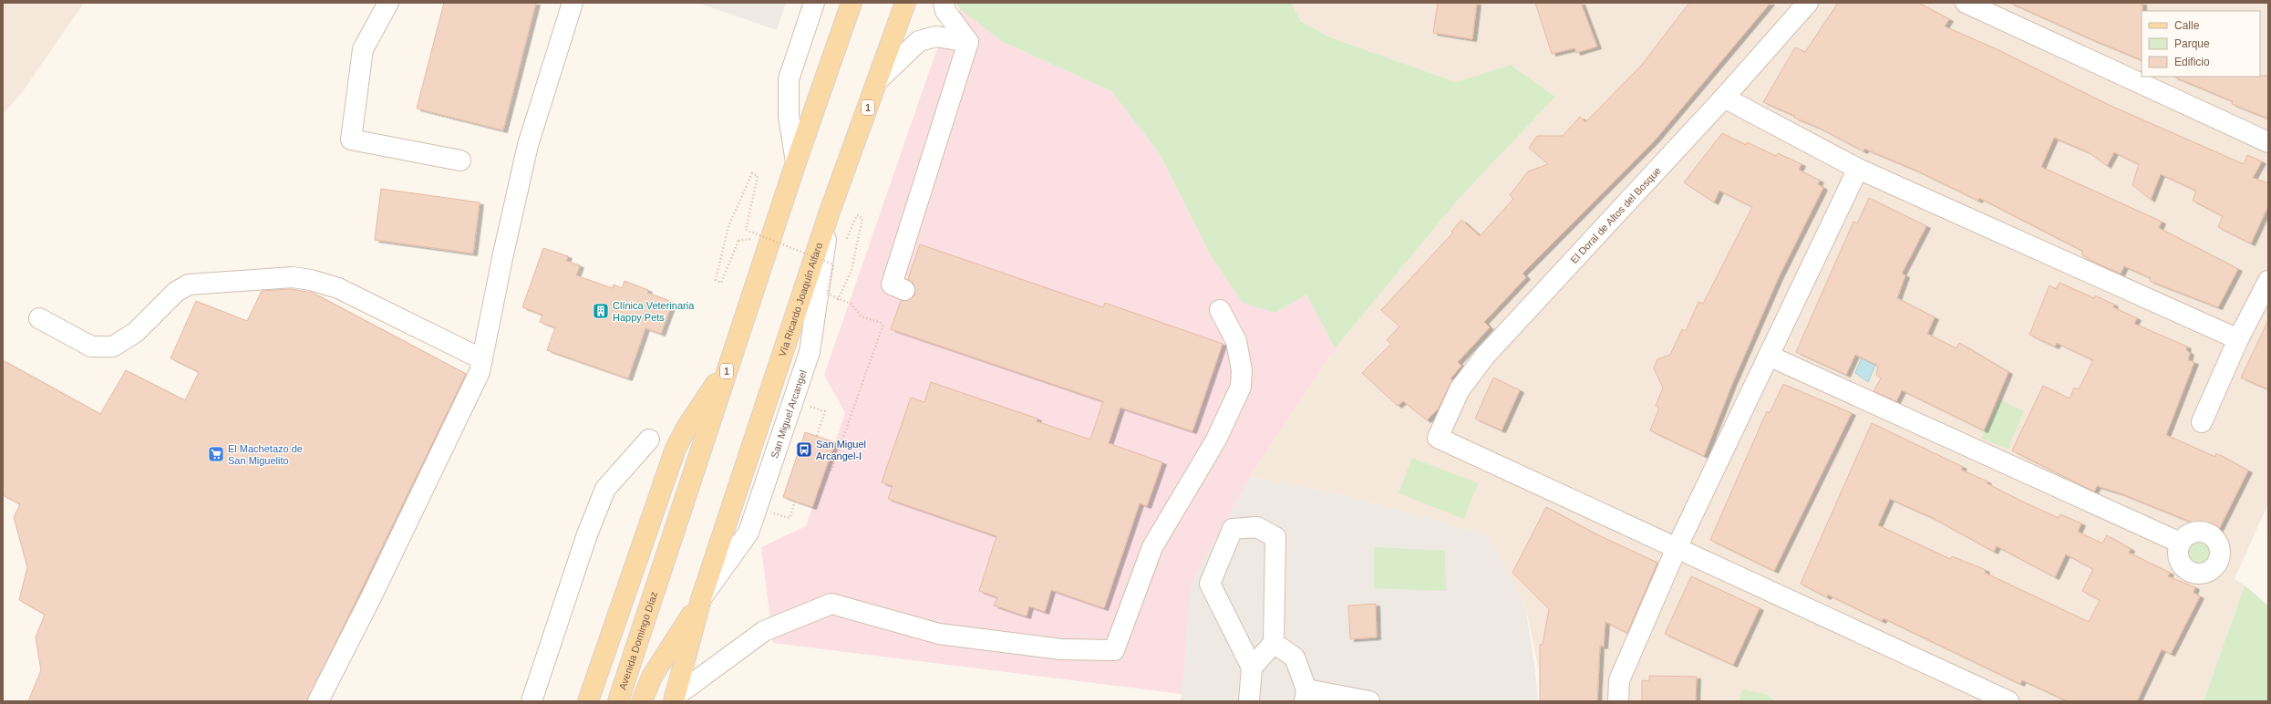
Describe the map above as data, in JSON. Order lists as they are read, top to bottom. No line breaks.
{"streets":{"main road":["1","Vía Ricardo Joaquín Alfaro","Avenida Domingo Díaz"],"street":["El Doral de Altos del Bosque","San Miguel Arcangel"]},"crossings":[["1","Avenida Domingo Díaz"],["Vía Ricardo Joaquín Alfaro","San Miguel Arcangel"]],"places":{"building":["Clínica Veterinaria Happy Pets"],"bus stop":["San Miguel Arcangel-I"],"supermarket":["El Machetazo de San Miguelito"]},"legend":["Calle","Parque","Edificio"]}
